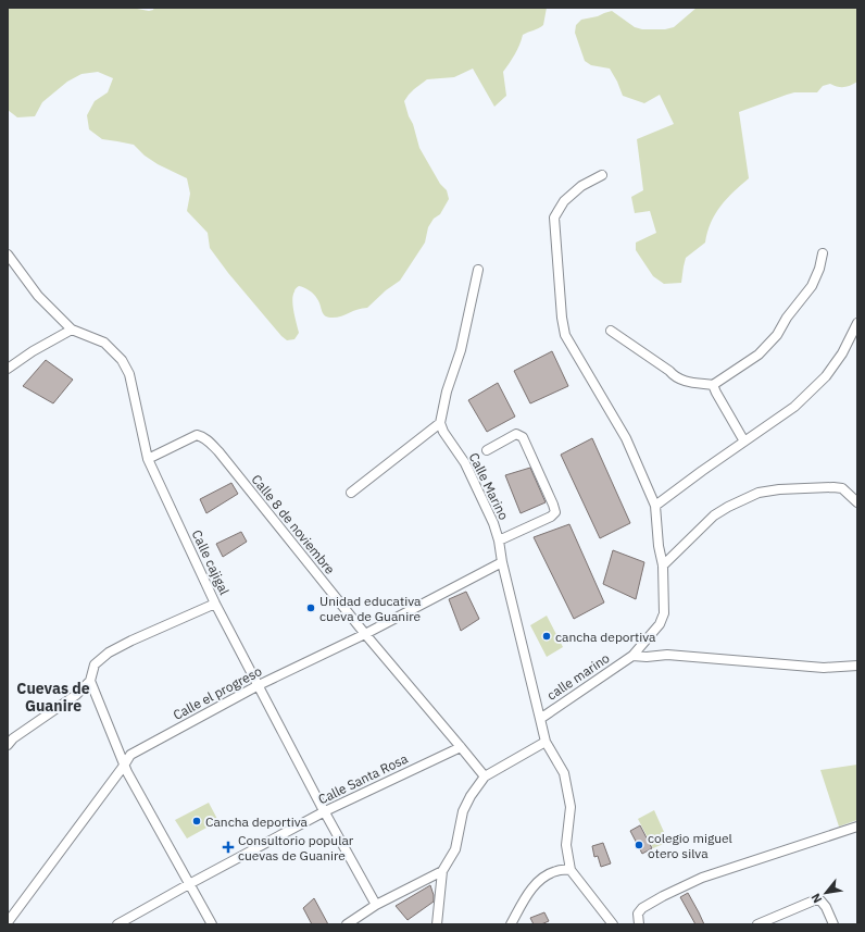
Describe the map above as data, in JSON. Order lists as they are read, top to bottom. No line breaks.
{"streets":{"street":["Calle Marino","Calle 8 de noviembre","Calle cajigal","calle marino","Calle el progreso","Calle Santa Rosa"]},"crossings":[["Calle Marino","calle marino"],["Calle Marino","Calle el progreso"],["Calle 8 de noviembre","Calle cajigal"],["Calle 8 de noviembre","Calle el progreso"],["Calle 8 de noviembre","Calle Santa Rosa"],["Calle cajigal","Calle el progreso"],["Calle cajigal","Calle Santa Rosa"]],"districts":["Cuevas de Guanire"],"places":{"other":["Unidad educativa cueva de Guanire","cancha deportiva","Cancha deportiva","colegio miguel otero silva"],"health":["Consultorio popular cuevas de Guanire"]},"north":"bottom left"}
